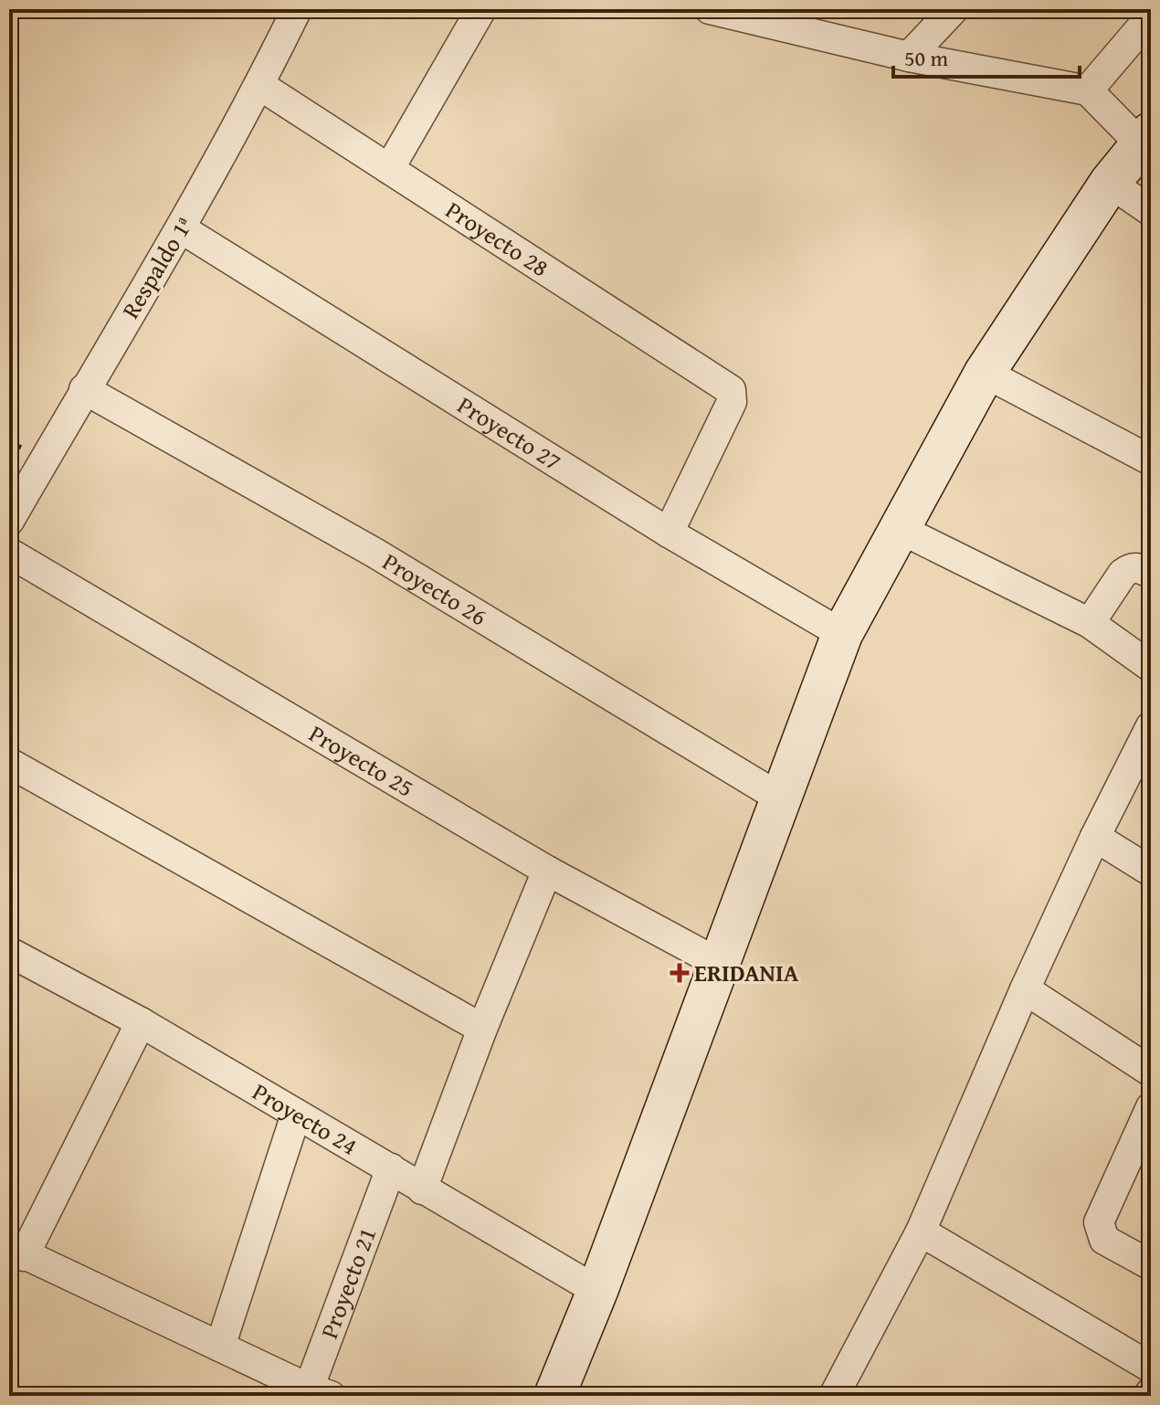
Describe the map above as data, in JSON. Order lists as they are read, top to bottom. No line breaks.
{"streets":{"street":["Proyecto 28","Respaldo 1ª","Proyecto 27","Proyecto 26","Proyecto 25","Proyecto 24","Proyecto 21"]},"crossings":[["Proyecto 28","Respaldo 1ª"],["Proyecto 28","Proyecto 27"],["Respaldo 1ª","Proyecto 27"],["Respaldo 1ª","Proyecto 26"],["Proyecto 24","Proyecto 21"]],"places":{"health":["ERIDANIA"]},"scale_bar":"50 m"}
